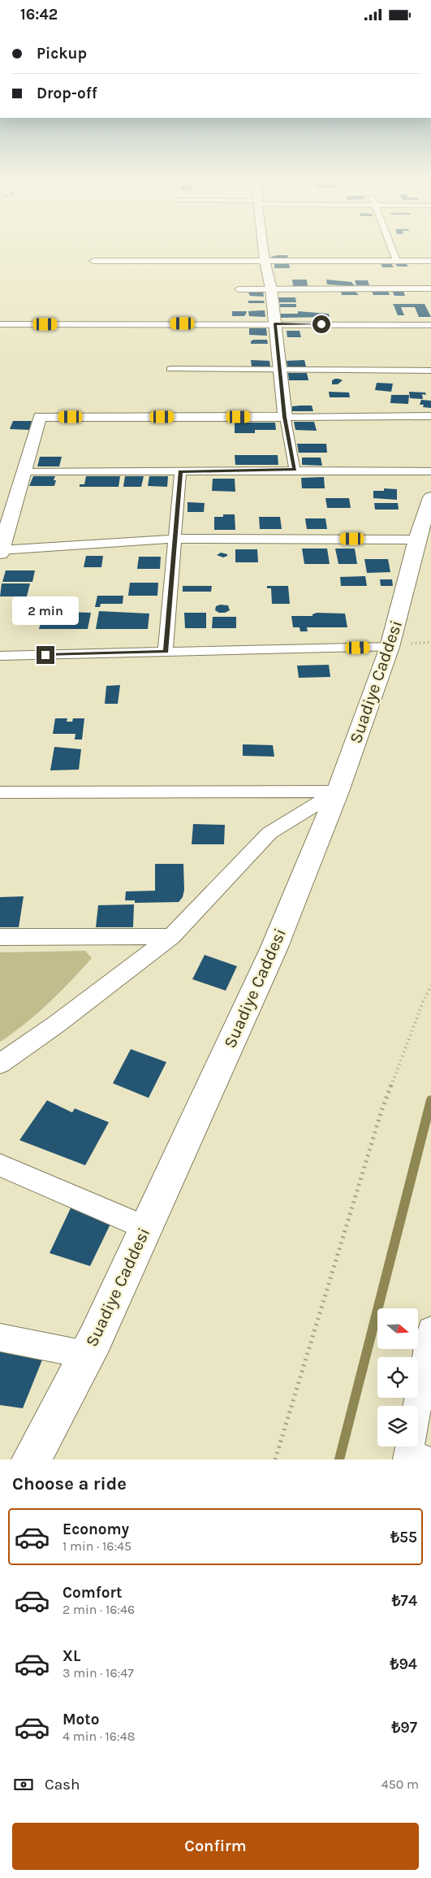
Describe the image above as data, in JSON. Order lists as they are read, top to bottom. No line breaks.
{"streets":{"street":["Suadiye Caddesi"]},"north":"right","page":{"status":"16:42","banner":["Pickup","Drop-off"],"bubble":"2 min","heading":"Choose a ride","list":[{"name":"Economy","note":"1 min · 16:45","value":"₺55"},{"name":"Comfort","note":"2 min · 16:46","value":"₺74"},{"name":"XL","note":"3 min · 16:47","value":"₺94"},{"name":"Moto","note":"4 min · 16:48","value":"₺97"}],"pay":["Cash","450 m"],"buttons":"Confirm"}}
